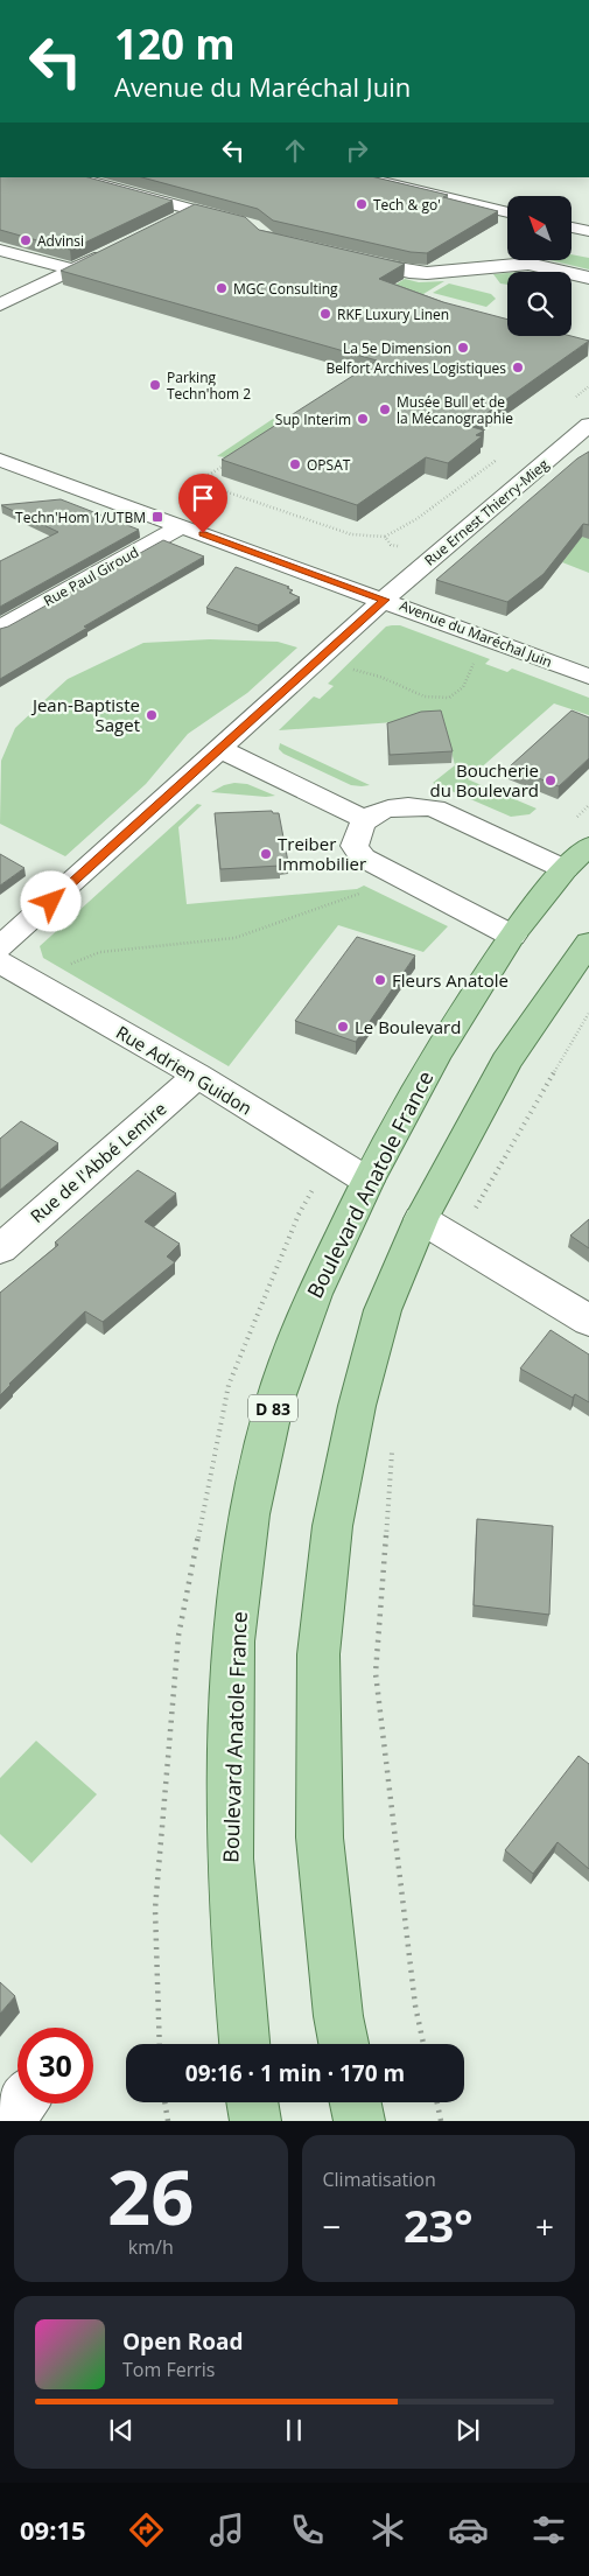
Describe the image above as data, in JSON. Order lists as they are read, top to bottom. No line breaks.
{"streets":{"main road":["Boulevard Anatole France","D 83"],"street":["Rue Ernest Thierry-Mieg","Rue Paul Giroud","Avenue du Maréchal Juin","Rue Adrien Guidon","Rue de l'Abbé Lemire"]},"crossings":[["Rue Ernest Thierry-Mieg","Avenue du Maréchal Juin"],["Rue Paul Giroud","Avenue du Maréchal Juin"],["Rue Adrien Guidon","Rue de l'Abbé Lemire"],["Rue Adrien Guidon","Boulevard Anatole France"]],"places":{"other":["Tech & go'","Advinsi","MGC Consulting","RKF Luxury Linen","La 5e Dimension","Belfort Archives Logistiques","Parking Techn'hom 2","Musée Bull et de la Mécanographie","Sup Interim","OPSAT","Jean-Baptiste Saget","Boucherie du Boulevard","Treiber Immobilier","Fleurs Anatole","Le Boulevard"],"transit":["Techn'Hom 1/UTBM"]},"north":"top left","page":{"turn":["120 m","Avenue du Maréchal Juin"],"limit":"30","trip":"09:16 · 1 min · 170 m","tile":[["26","km/h"],"Climatisation"],"heat":["−","23°","+"],"song":["Open Road","Tom Ferris"],"tabs":"09:15"}}
